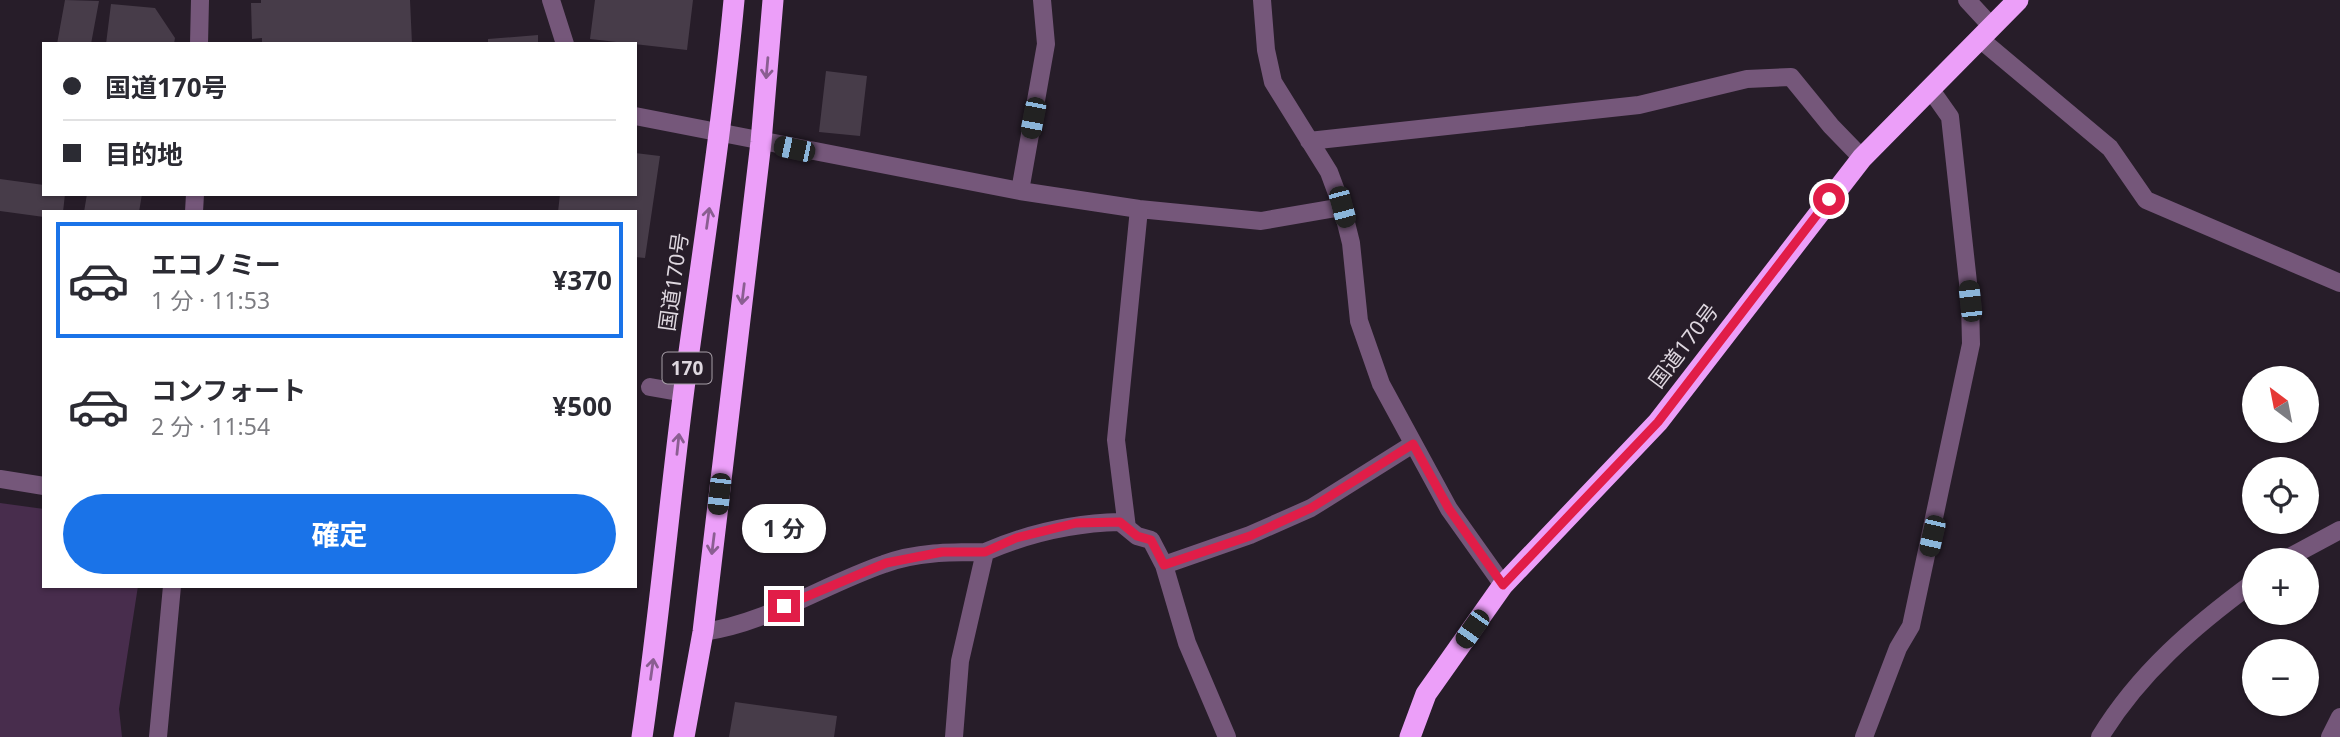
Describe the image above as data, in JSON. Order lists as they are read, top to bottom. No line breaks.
{"streets":{"highway":["国道170号","170"]},"north":"top left","page":{"banner":["国道170号","目的地"],"list":[{"name":"エコノミー","note":"1 分 · 11:53","value":"¥370"},{"name":"コンフォート","note":"2 分 · 11:54","value":"¥500"}],"map_buttons":["+","−"],"buttons":"確定","bubble":"1 分"}}
